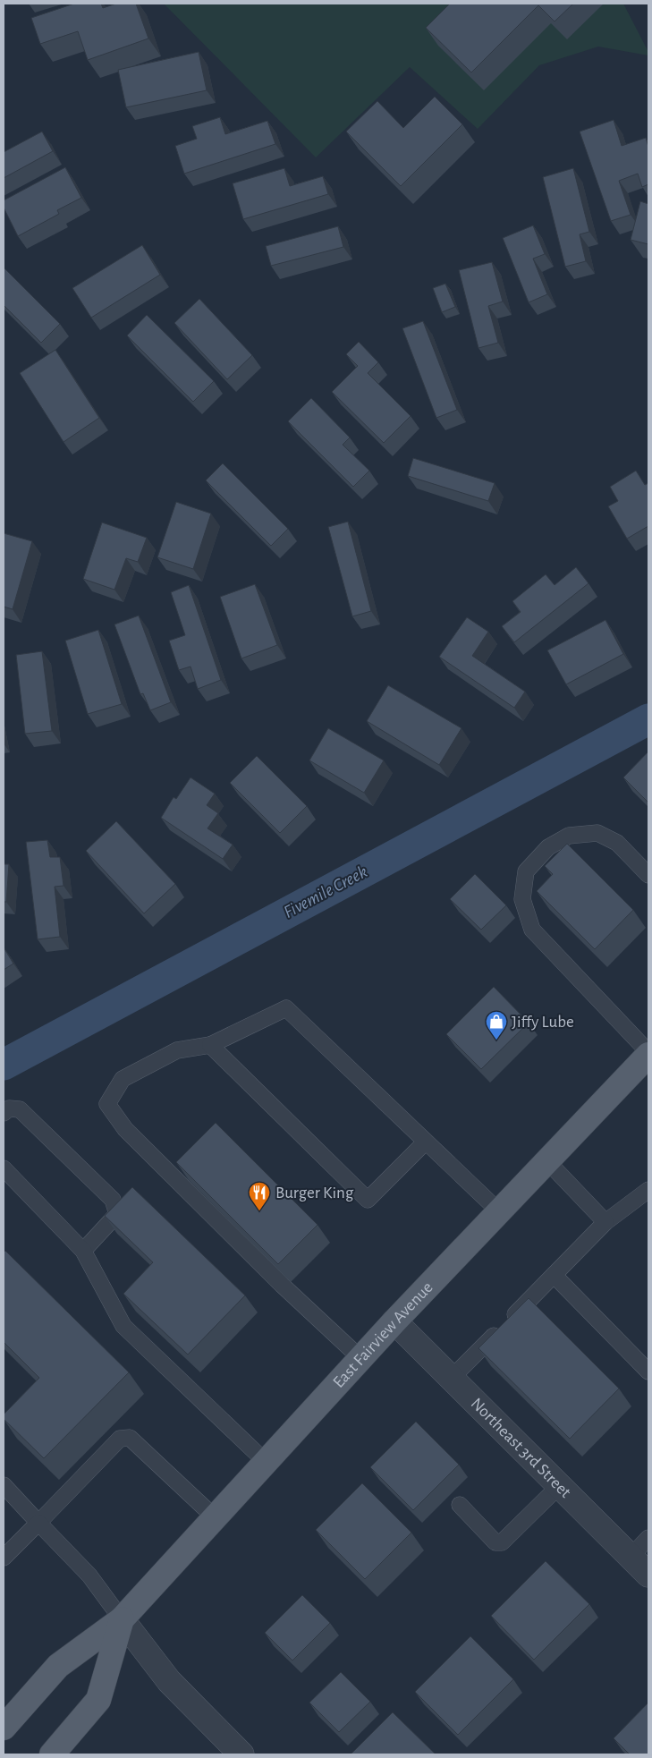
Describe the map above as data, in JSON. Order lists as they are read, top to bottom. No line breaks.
{"streets":{"main road":["East Fairview Avenue"],"street":["Northeast 3rd Street"]},"crossings":[["East Fairview Avenue","Northeast 3rd Street"]],"water":["Fivemile Creek"],"places":{"shop":["Jiffy Lube"],"restaurant":["Burger King"]}}
